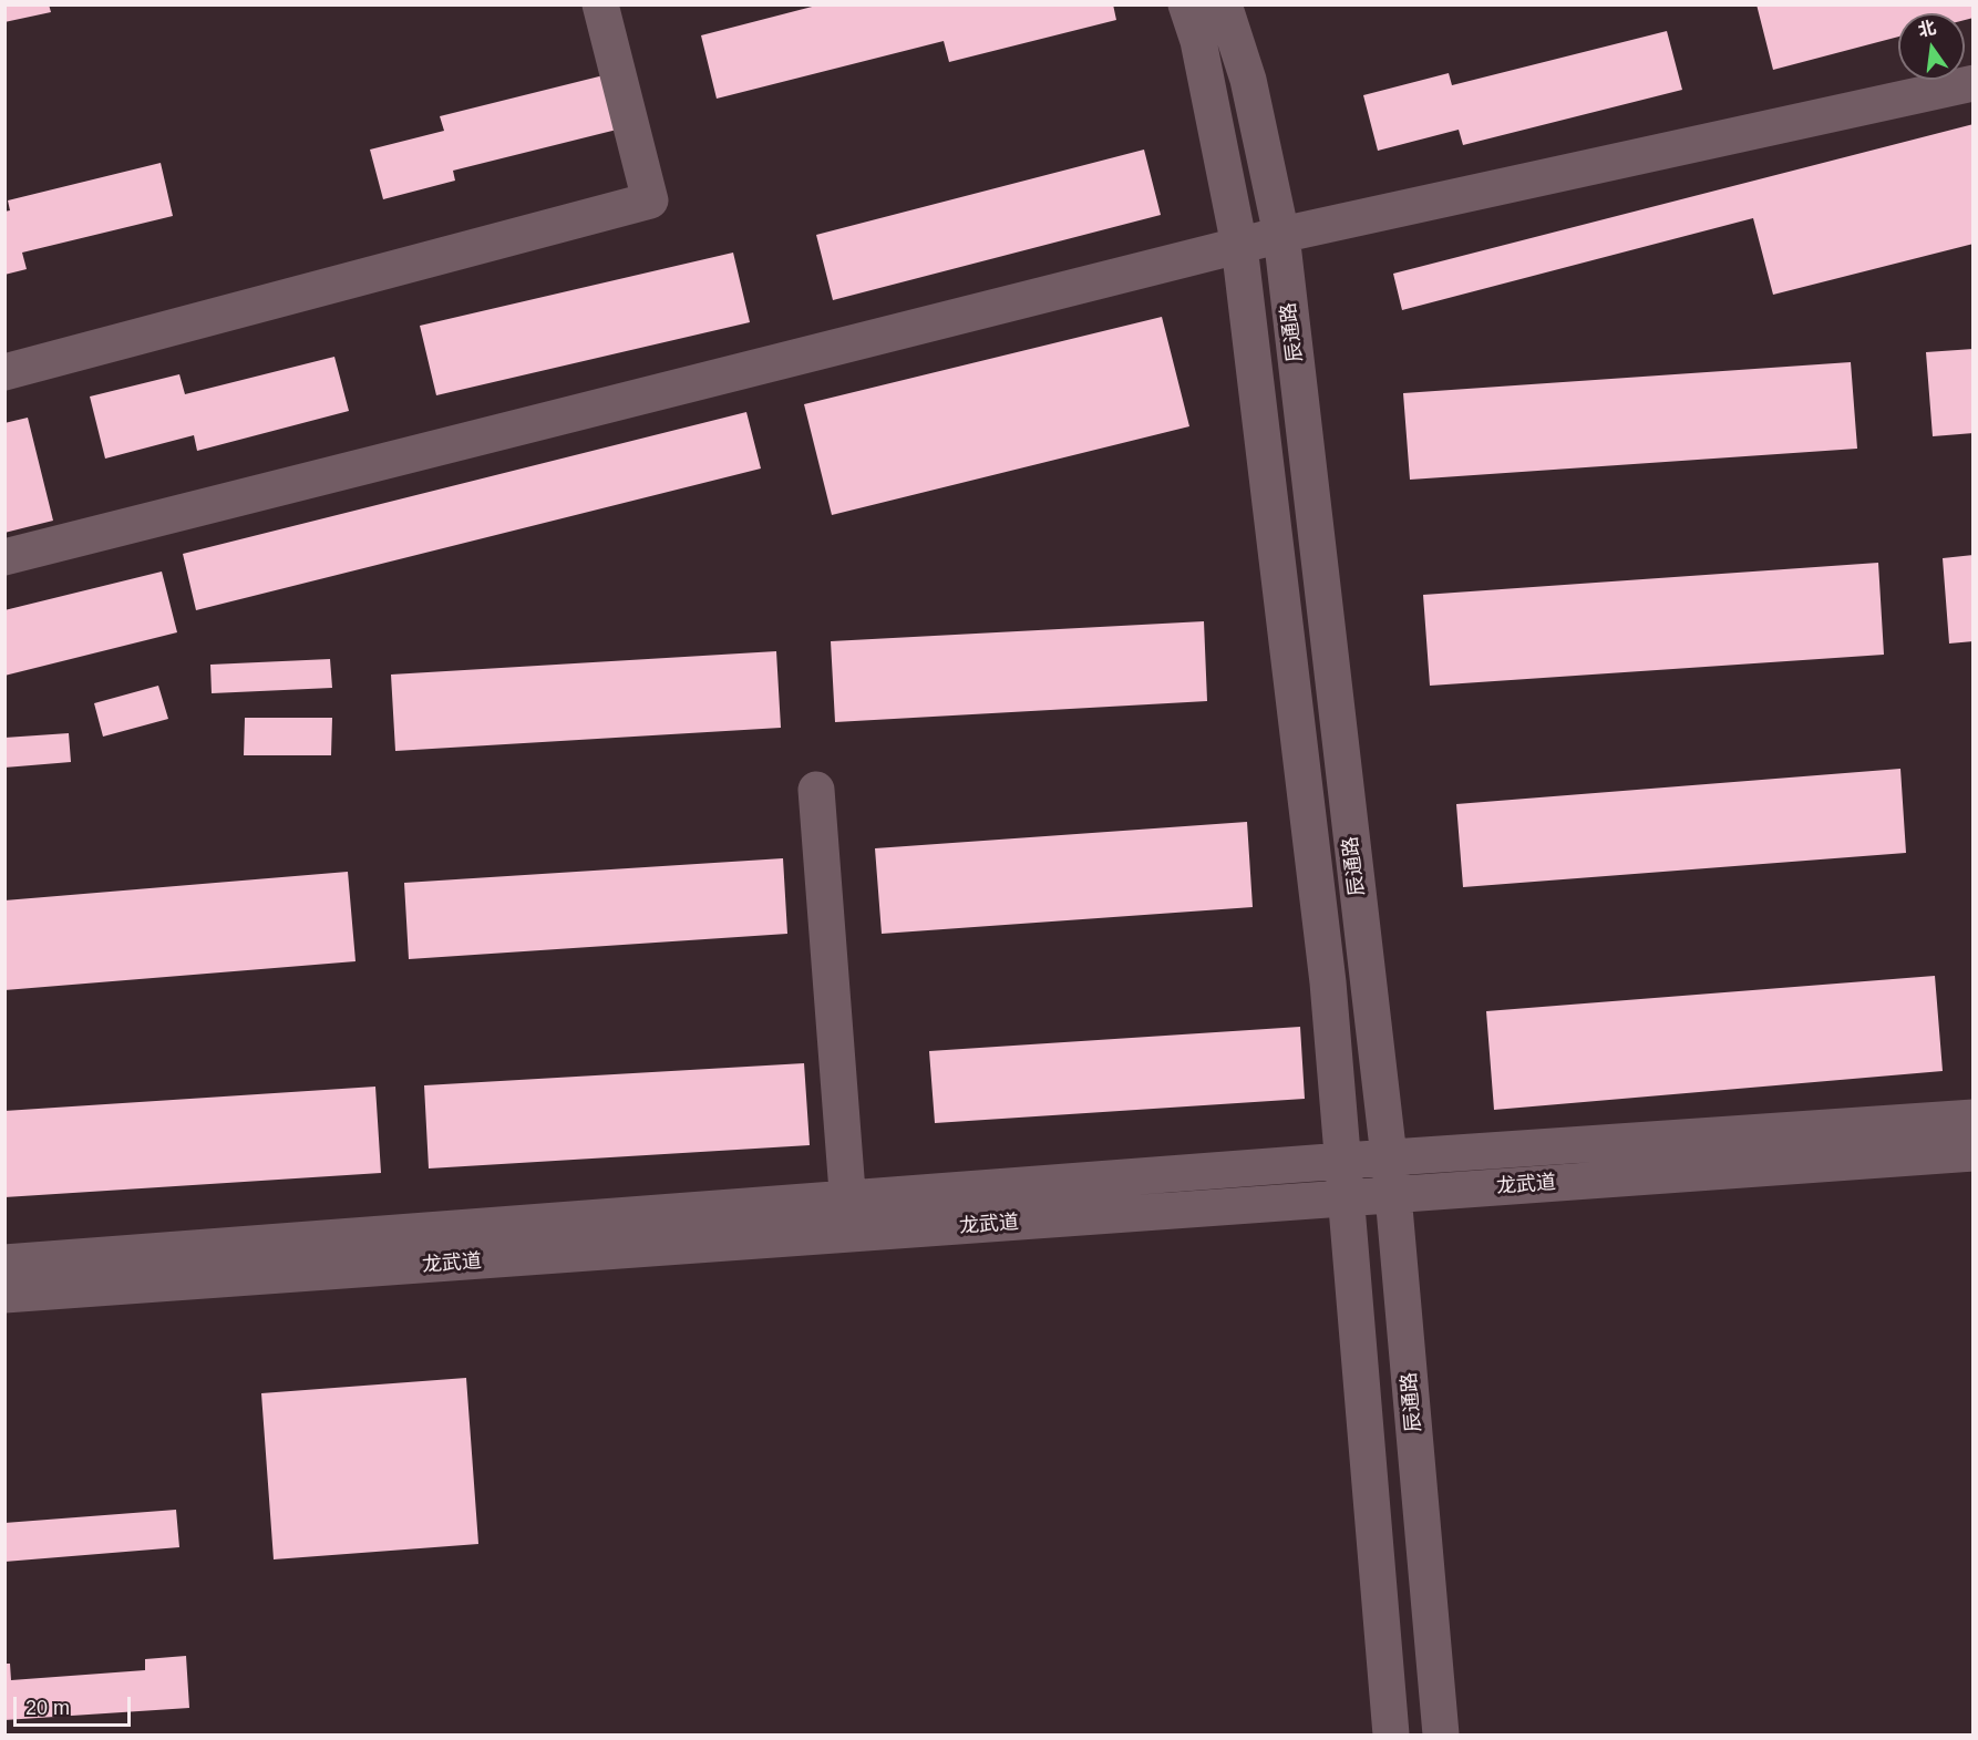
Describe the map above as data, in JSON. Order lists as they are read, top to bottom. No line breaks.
{"streets":{"street":["辰通路","龙武道"]},"crossings":[["辰通路","龙武道"]],"scale_bar":"20 m","north":"top"}
